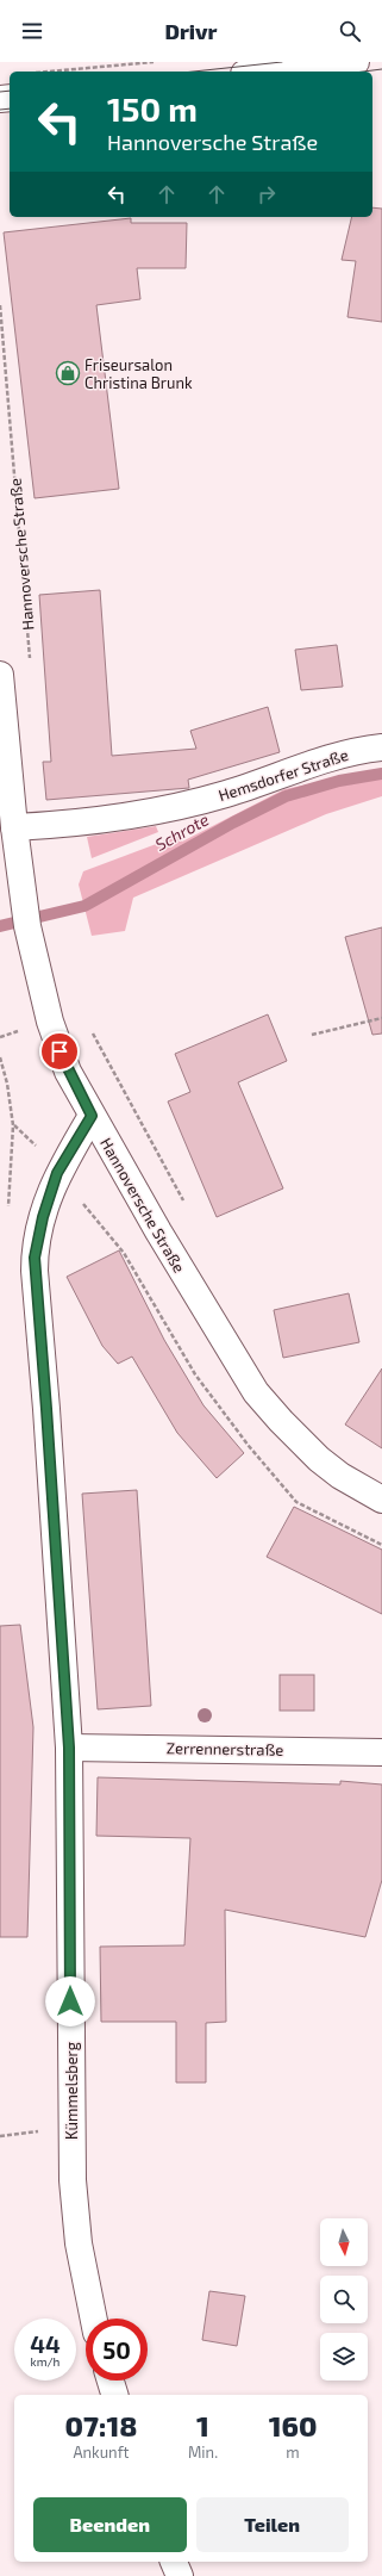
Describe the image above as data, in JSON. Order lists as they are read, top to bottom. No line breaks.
{"streets":{"main road":["Hannoversche Straße","Hemsdorfer Straße","Zerrennerstraße","Kümmelsberg"]},"crossings":[["Hannoversche Straße","Hemsdorfer Straße"],["Hannoversche Straße","Kümmelsberg"],["Zerrennerstraße","Kümmelsberg"]],"water":["Schrote"],"places":{"shop":["Friseursalon Christina Brunk"]},"north":"bottom","page":{"header":"Drivr","turn":["150 m","Hannoversche Straße"],"speed":"44 km/h","limit":"50","eta":["07:18","Ankunft","1","Min.","160","m"],"buttons":["Beenden","Teilen"]}}
